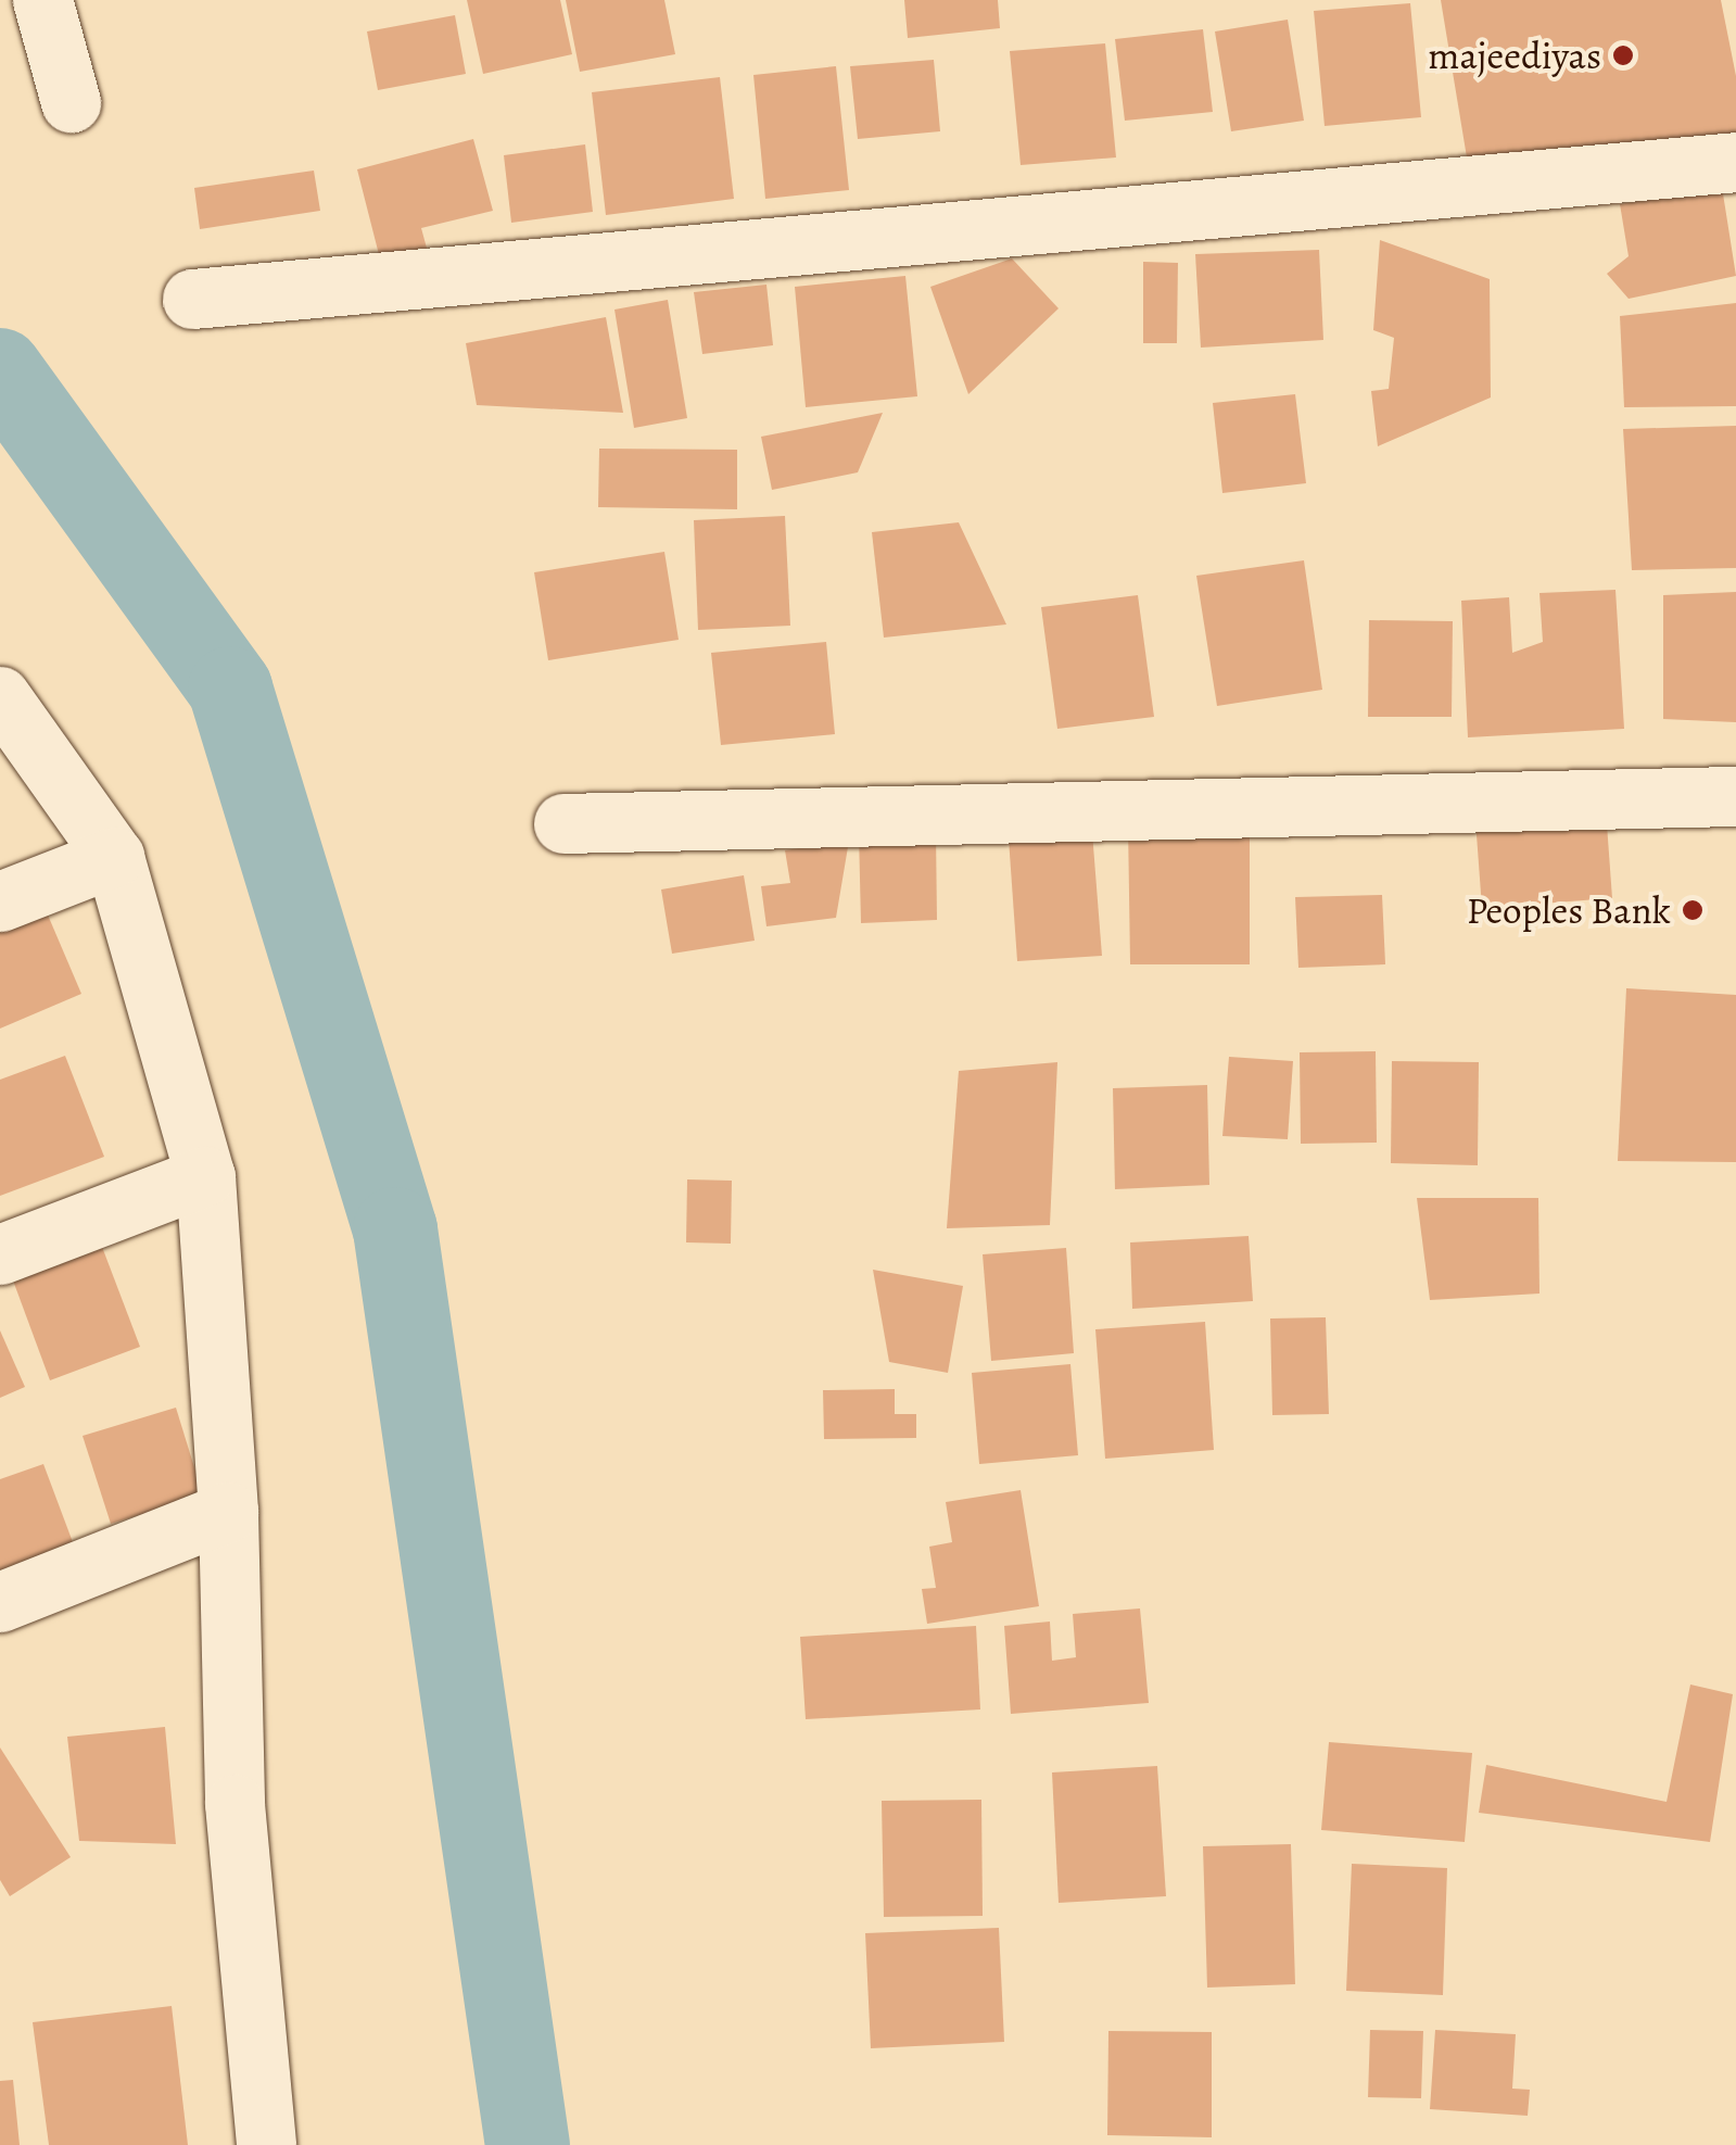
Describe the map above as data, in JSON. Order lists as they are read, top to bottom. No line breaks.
{"places":["majeediyas","Peoples Bank"]}
